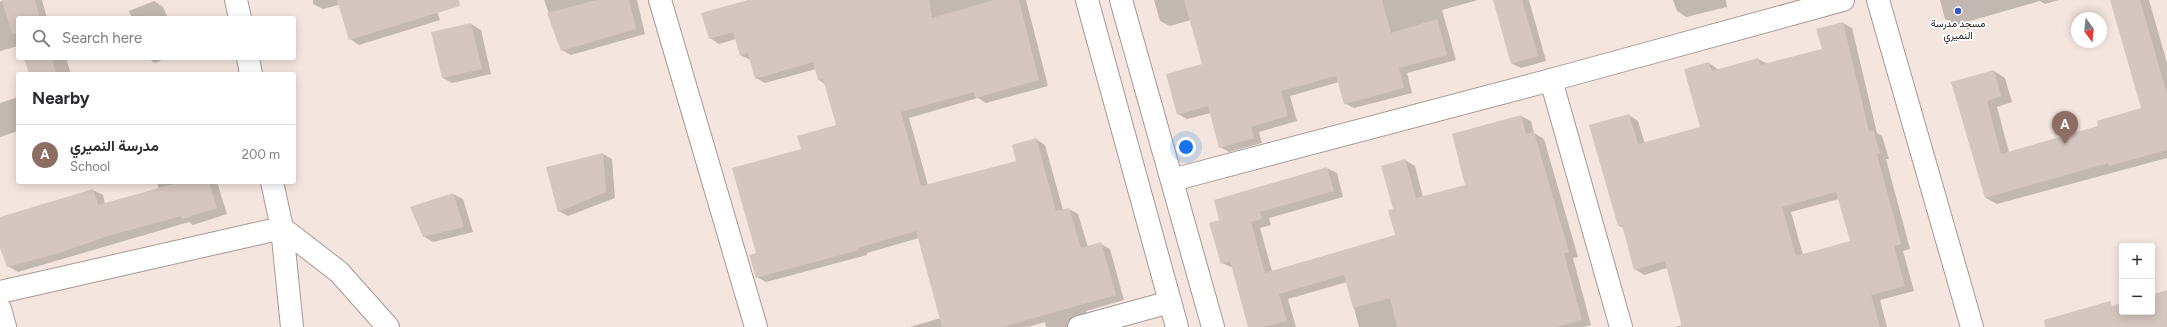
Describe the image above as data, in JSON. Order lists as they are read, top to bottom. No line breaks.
{"places":["مسجد مدرسة النميري"],"north":"bottom","page":{"search":"Search here","heading":"Nearby","pins":"A","list":[{"mark":"A","name":"مدرسة النميري","note":"School","value":"200 m"}],"map_buttons":["+","−"]}}
